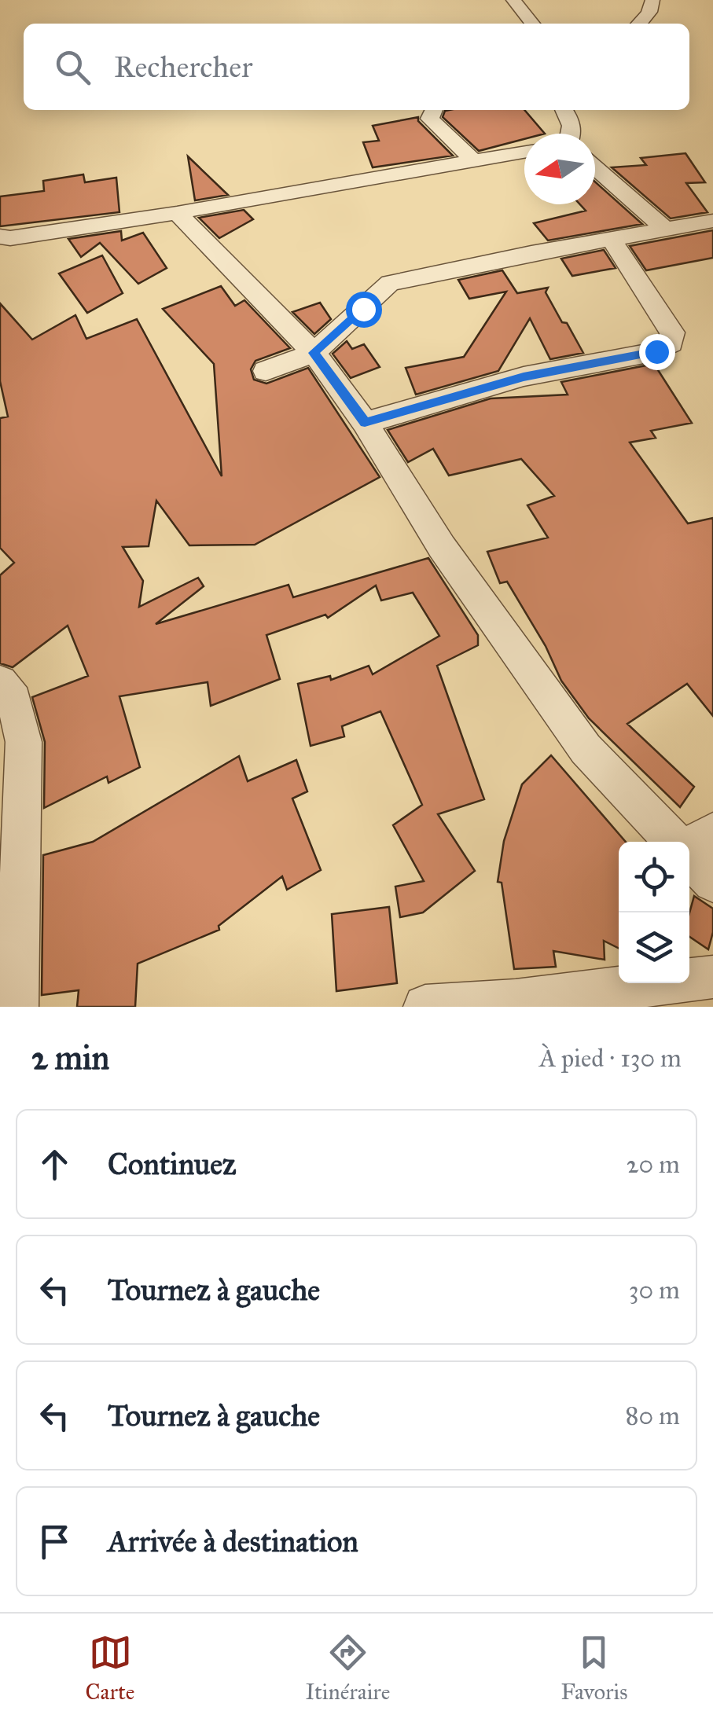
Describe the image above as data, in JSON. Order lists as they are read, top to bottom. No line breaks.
{"north":"left","page":{"search":"Rechercher","heading":["2 min","À pied · 130 m"],"list":[["Continuez","20 m"],["Tournez à gauche","30 m"],["Tournez à gauche","80 m"],"Arrivée à destination"],"nav":["Carte","Itinéraire","Favoris"]}}
